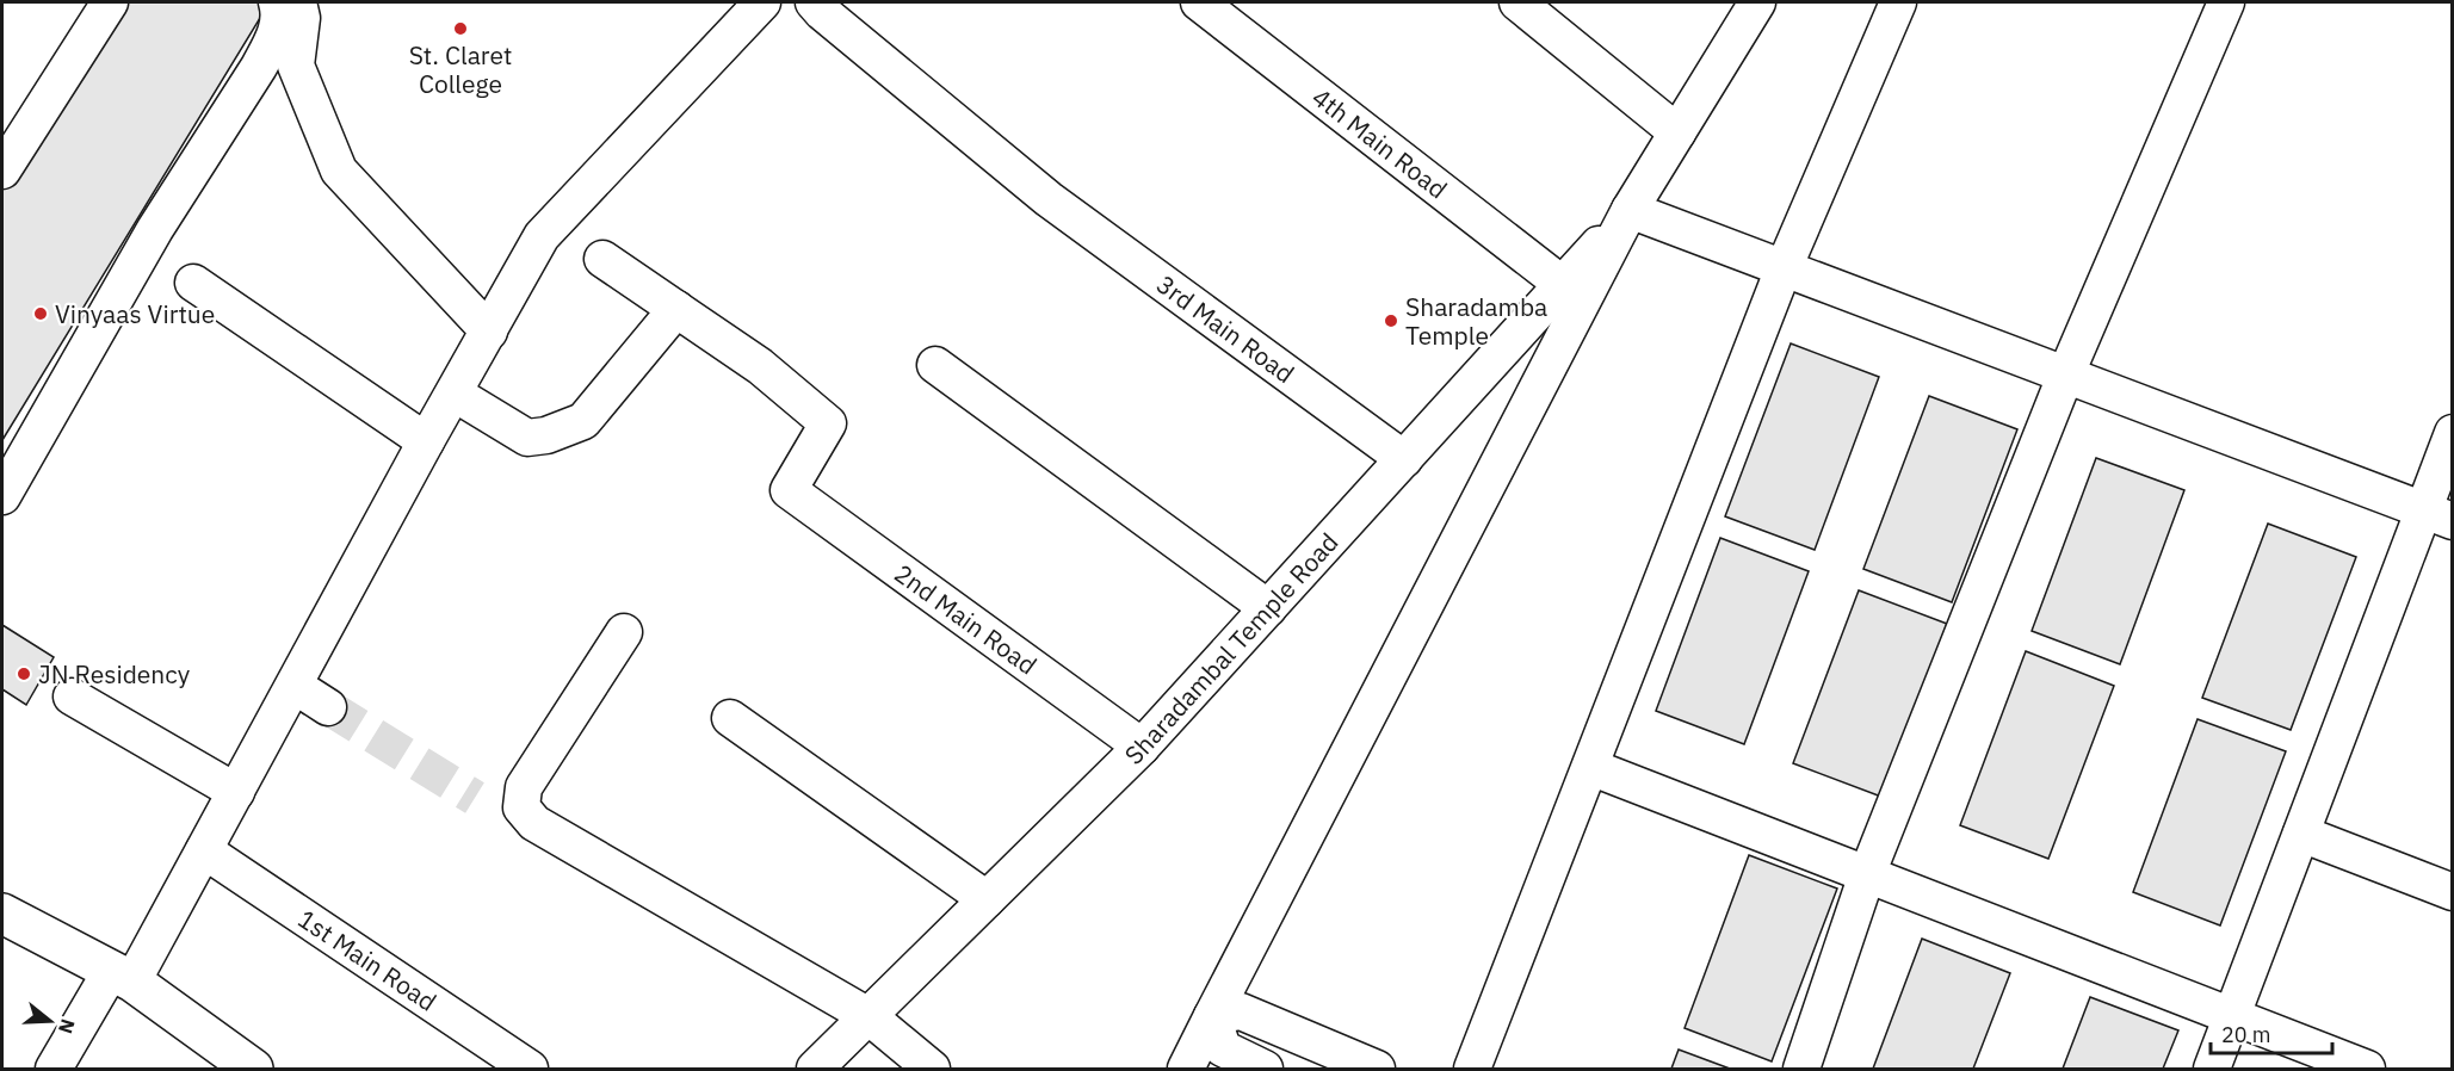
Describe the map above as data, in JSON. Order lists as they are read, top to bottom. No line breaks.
{"streets":{"street":["4th Main Road","3rd Main Road","2nd Main Road","Sharadambal Temple Road","1st Main Road"]},"crossings":[["4th Main Road","Sharadambal Temple Road"],["3rd Main Road","Sharadambal Temple Road"],["2nd Main Road","Sharadambal Temple Road"]],"places":["St. Claret College","Vinyaas Virtue","Sharadamba Temple","JN Residency"],"scale_bar":"20 m","north":"right"}
